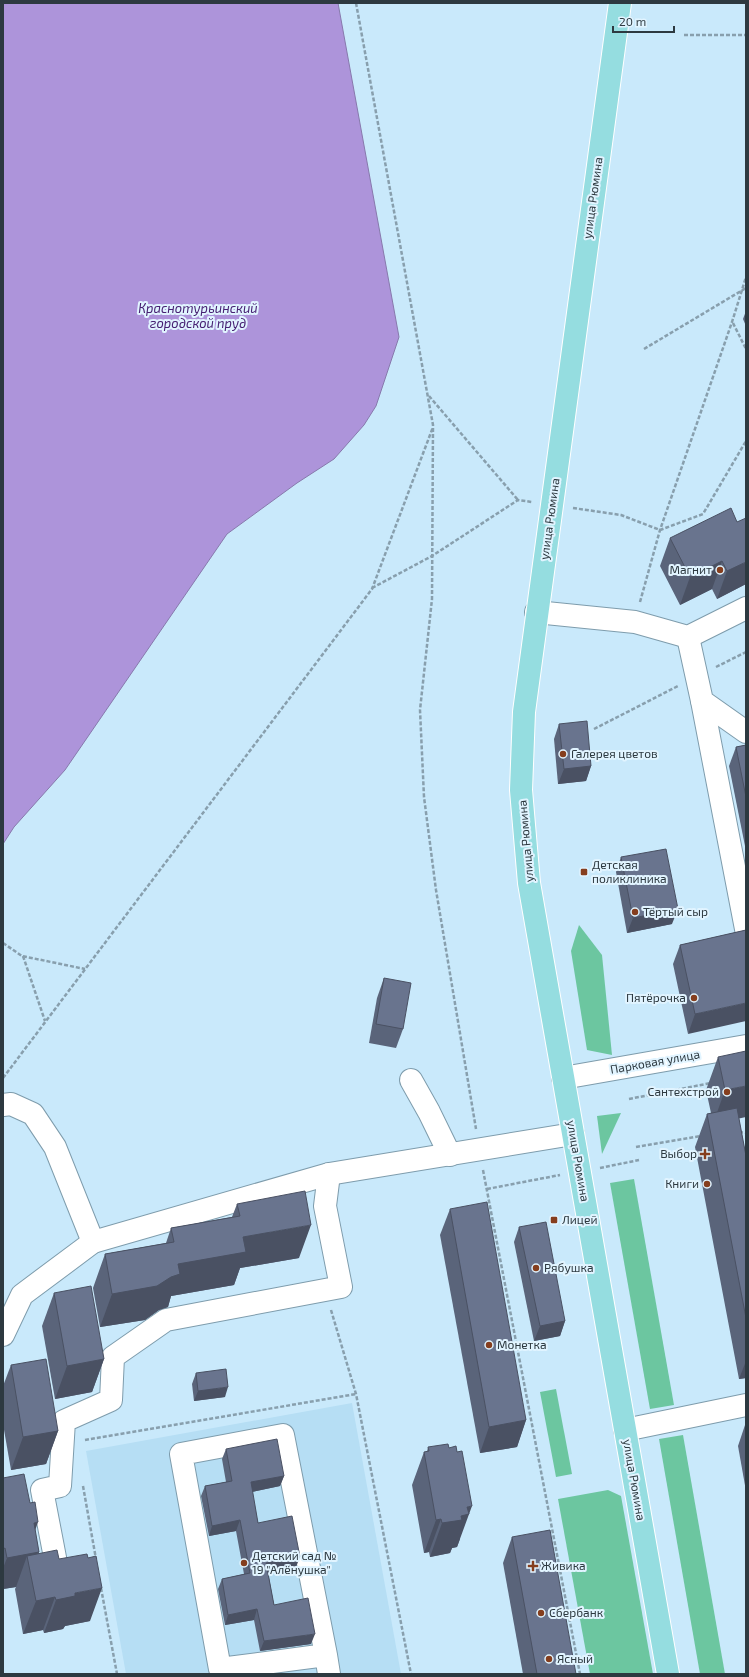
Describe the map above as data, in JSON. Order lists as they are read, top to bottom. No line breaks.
{"streets":{"main road":["улица Рюмина"],"street":["Парковая улица"]},"crossings":[["улица Рюмина","Парковая улица"]],"water":["Краснотурьинский городской пруд"],"places":{"other":["Магнит","Галерея цветов","Тёртый сыр","Пятёрочка","Сантехстрой","Книги","Рябушка","Монетка","Детский сад № 19 \"Алёнушка\"","Сбербанк","Ясный"],"transit":["Детская поликлиника","Лицей"],"health":["Выбор","Живика"]},"scale_bar":"20 m"}
